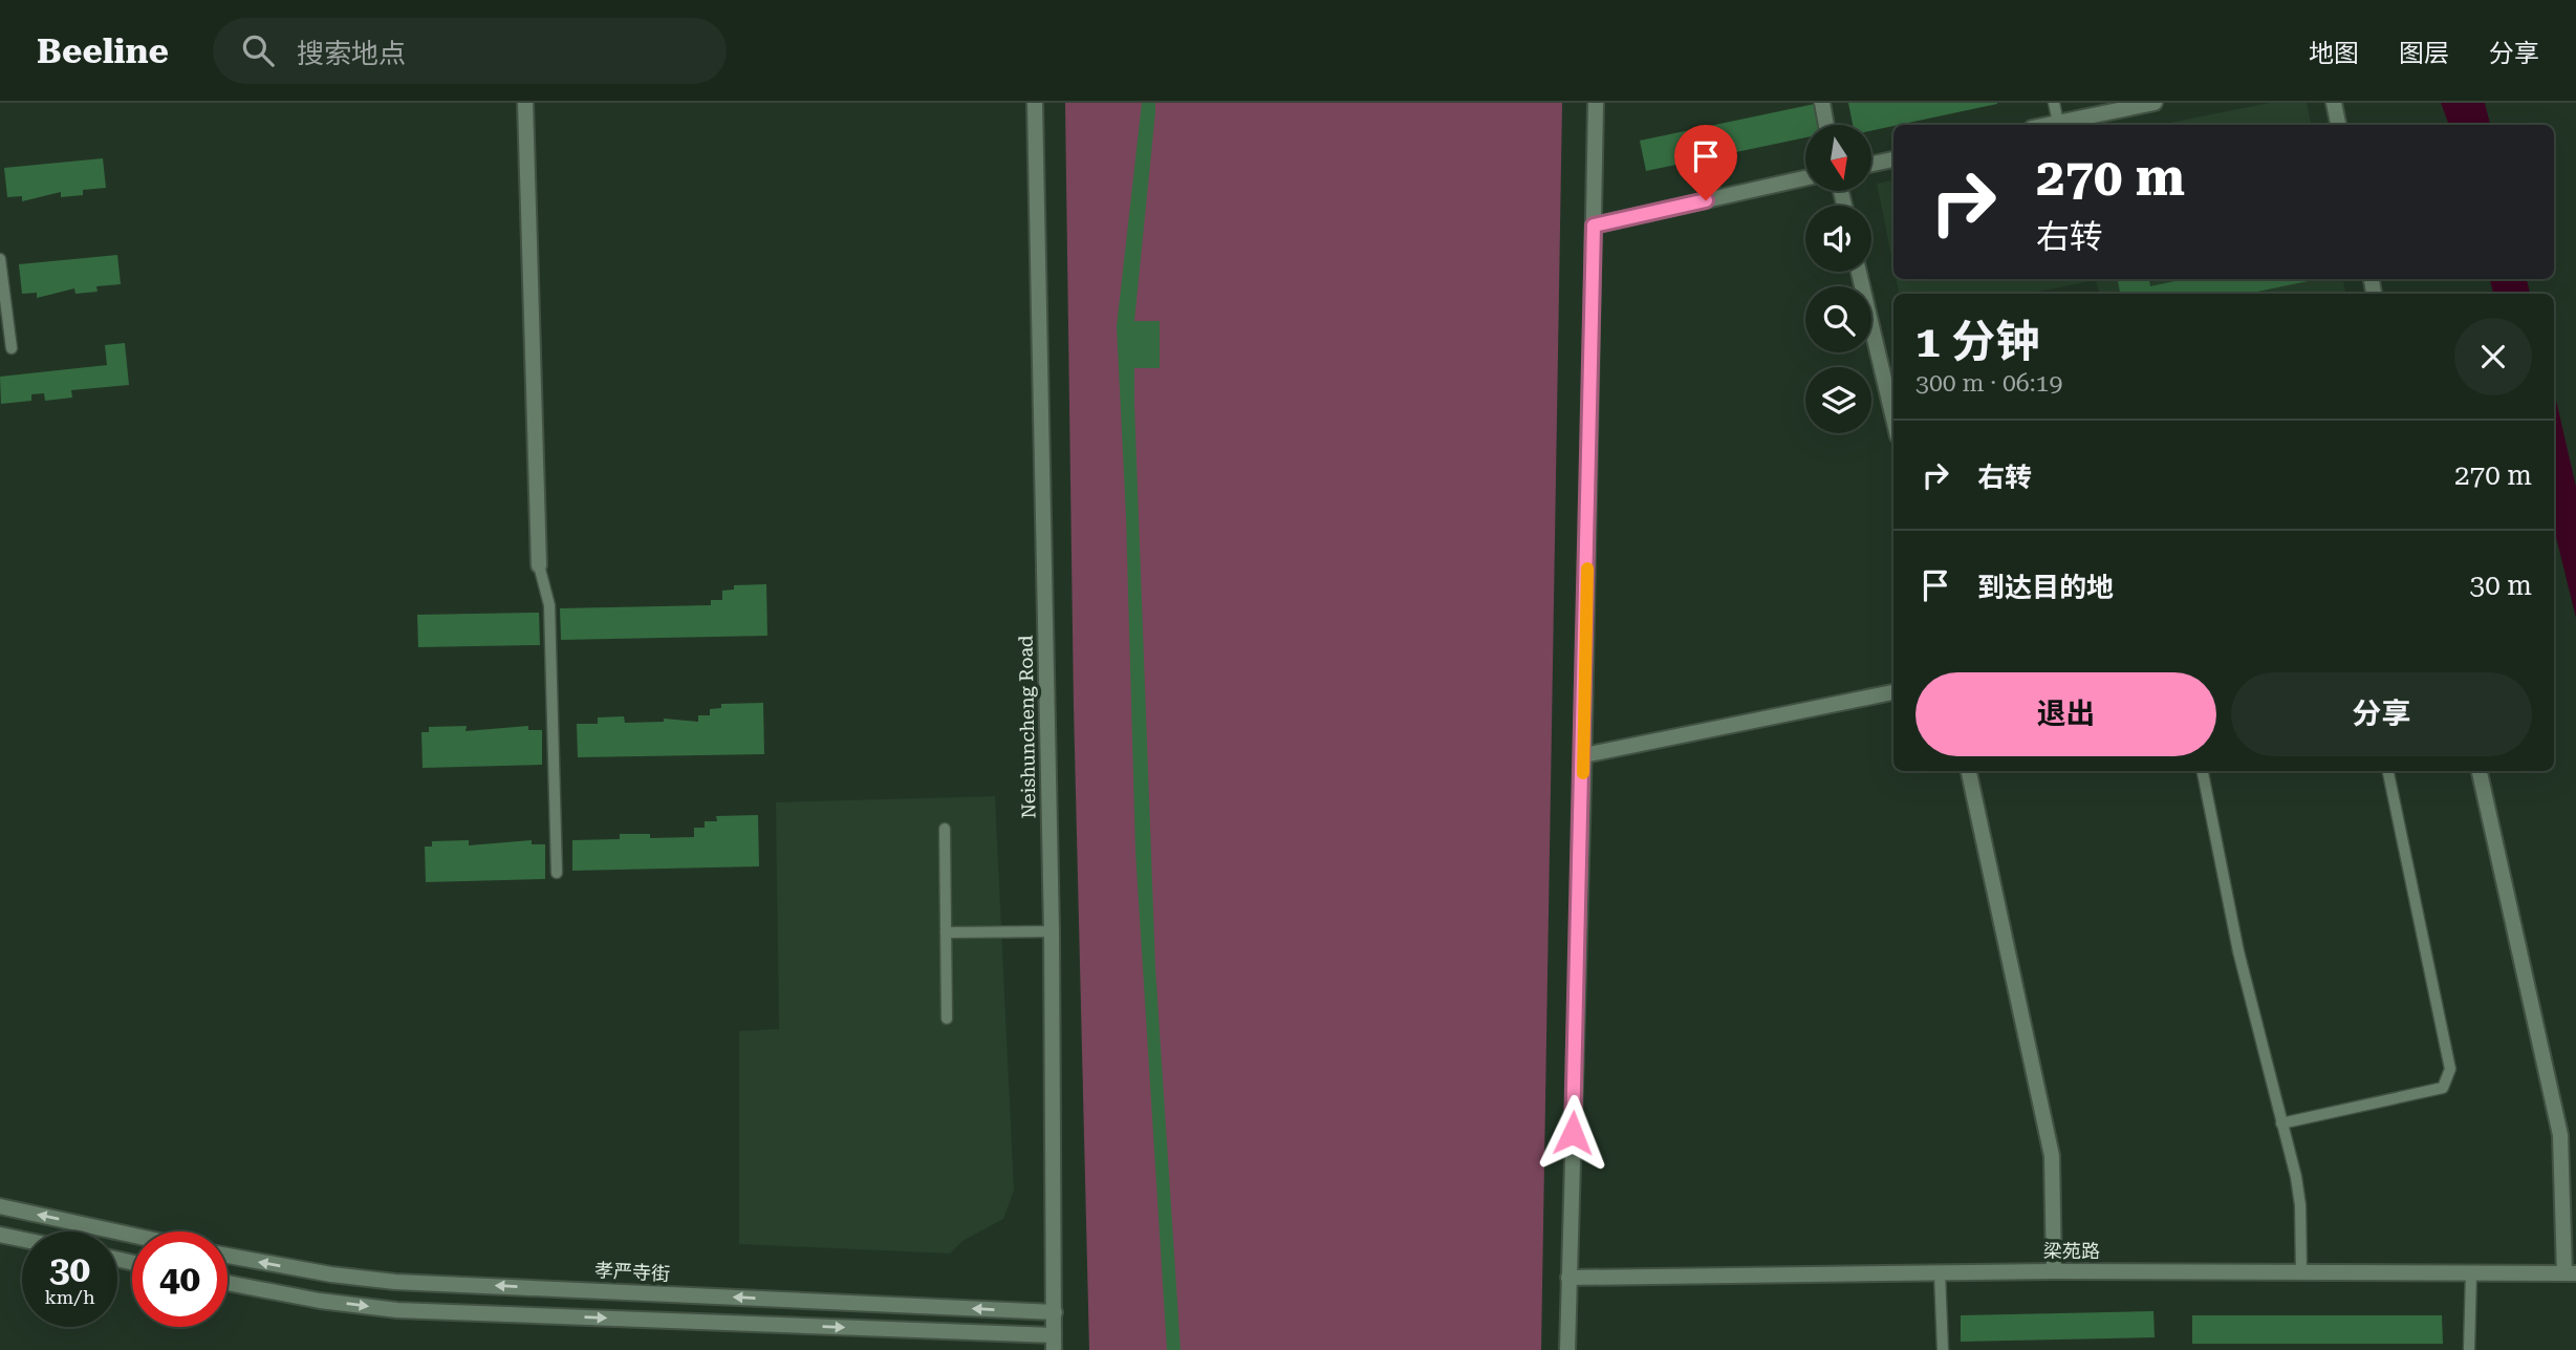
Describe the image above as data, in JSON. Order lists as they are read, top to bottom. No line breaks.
{"streets":{"street":["Neishuncheng Road","梁苑路","孝严寺街"]},"crossings":[["Neishuncheng Road","孝严寺街"]],"north":"bottom","page":{"header":"Beeline","search":"搜索地点","nav":["地图","图层","分享"],"turn":["270 m","右转"],"heading":["1 分钟","300 m · 06:19"],"list":[{"name":"右转","value":"270 m"},{"name":"到达目的地","value":"30 m"}],"buttons":["退出","分享"],"speed":"30 km/h","limit":"40"}}
